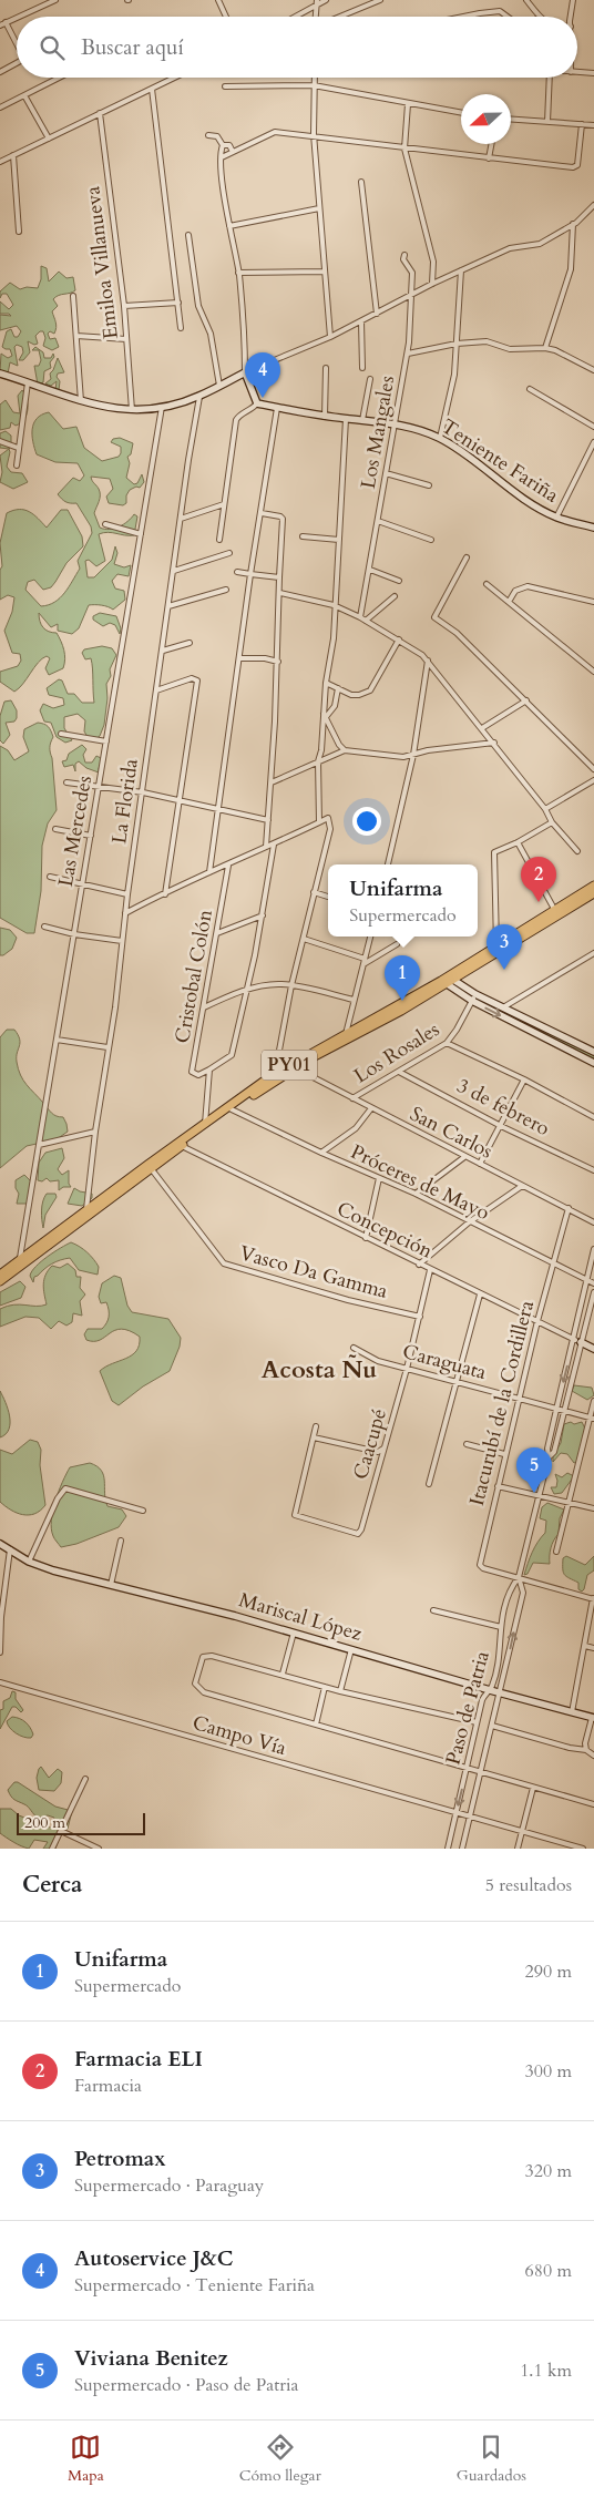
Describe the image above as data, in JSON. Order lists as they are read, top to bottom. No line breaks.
{"streets":{"highway":["PY01"],"street":["Emiloa Villanueva","Los Mangales","Teniente Fariña","La Florida","Las Mercedes","Cristobal Colón","Los Rosales","3 de febrero","San Carlos","Próceres de Mayo","Concepción","Vasco Da Gamma","Caraguata","Itacurubí de la Cordillera","Caacupé","Mariscal López","Paso de Patria","Campo Vía"]},"crossings":[["Los Mangales","Teniente Fariña"],["La Florida","PY01"],["Las Mercedes","PY01"],["Los Rosales","3 de febrero"],["Los Rosales","San Carlos"],["PY01","San Carlos"],["PY01","Próceres de Mayo"],["PY01","Concepción"],["PY01","Vasco Da Gamma"],["San Carlos","Itacurubí de la Cordillera"],["Próceres de Mayo","Itacurubí de la Cordillera"],["Próceres de Mayo","Paso de Patria"],["Concepción","Itacurubí de la Cordillera"],["Concepción","Caacupé"],["Concepción","Paso de Patria"],["Vasco Da Gamma","Caacupé"],["Caraguata","Itacurubí de la Cordillera"],["Caraguata","Caacupé"],["Caraguata","Paso de Patria"],["Itacurubí de la Cordillera","Paso de Patria"],["Mariscal López","Paso de Patria"],["Paso de Patria","Campo Vía"]],"districts":["Acosta Ñu"],"scale_bar":"200 m","north":"left","page":{"search":"Buscar aquí","pins":["4","2","3","1","5"],"popup":["Unifarma","Supermercado"],"scale":"200 m","heading":["Cerca","5 resultados"],"list":[{"mark":"1","name":"Unifarma","note":"Supermercado","value":"290 m"},{"mark":"2","name":"Farmacia ELI","note":"Farmacia","value":"300 m"},{"mark":"3","name":"Petromax","note":"Supermercado · Paraguay","value":"320 m"},{"mark":"4","name":"Autoservice J&C","note":"Supermercado · Teniente Fariña","value":"680 m"},{"mark":"5","name":"Viviana Benitez","note":"Supermercado · Paso de Patria","value":"1.1 km"}],"nav":["Mapa","Cómo llegar","Guardados"]}}
